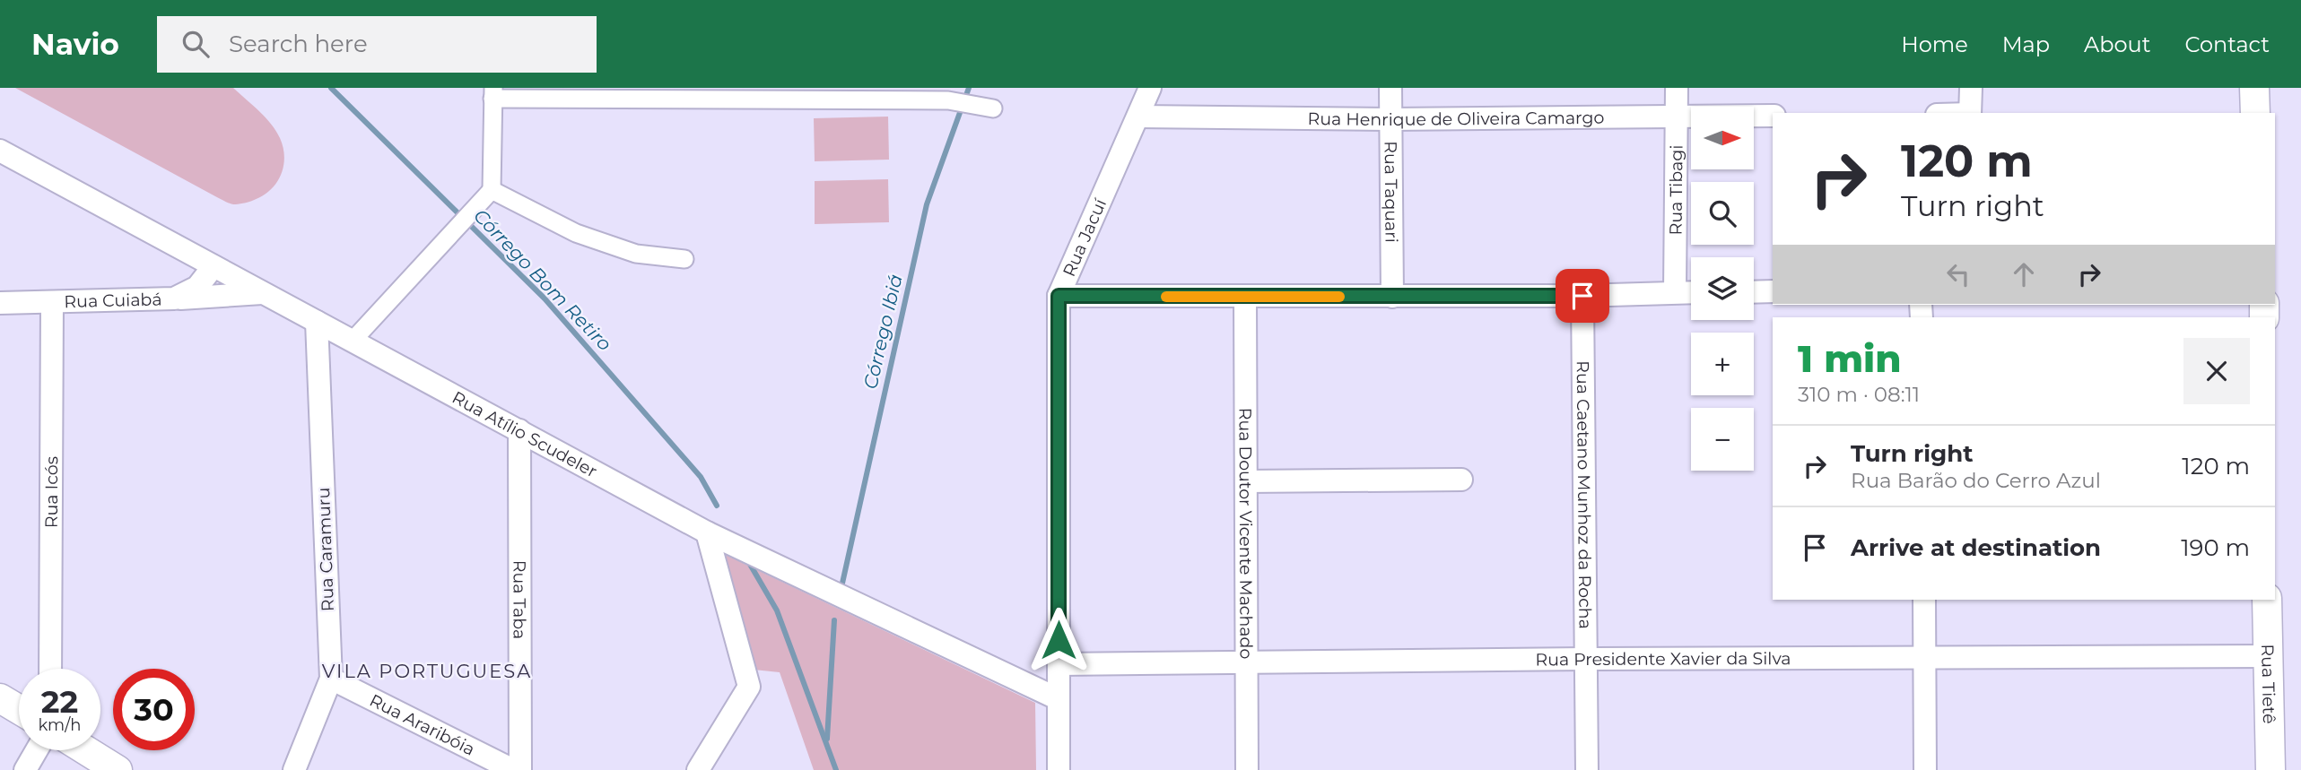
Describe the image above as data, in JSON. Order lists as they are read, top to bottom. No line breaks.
{"streets":{"street":["Rua Henrique de Oliveira Camargo","Rua Tibagi","Rua Taquari","Rua Jacuí","Rua Cuiabá","Rua Atílio Scudeler","Rua Icós","Rua Caetano Munhoz da Rocha","Rua Doutor Vicente Machado","Rua Caramuru","Rua Taba","Rua Presidente Xavier da Silva","Rua Tietê","Rua Araribóia"]},"crossings":[["Rua Henrique de Oliveira Camargo","Rua Tibagi"],["Rua Henrique de Oliveira Camargo","Rua Taquari"],["Rua Henrique de Oliveira Camargo","Rua Jacuí"],["Rua Jacuí","Rua Atílio Scudeler"],["Rua Jacuí","Rua Presidente Xavier da Silva"],["Rua Cuiabá","Rua Atílio Scudeler"],["Rua Cuiabá","Rua Icós"],["Rua Atílio Scudeler","Rua Caramuru"],["Rua Atílio Scudeler","Rua Taba"],["Rua Caetano Munhoz da Rocha","Rua Presidente Xavier da Silva"],["Rua Doutor Vicente Machado","Rua Presidente Xavier da Silva"],["Rua Caramuru","Rua Araribóia"],["Rua Presidente Xavier da Silva","Rua Tietê"]],"districts":["VILA PORTUGUESA"],"water":["Córrego Bom Retiro","Córrego Ibiá"],"north":"right","page":{"header":"Navio","search":"Search here","nav":["Home","Map","About","Contact"],"map_buttons":["+","−"],"turn":["120 m","Turn right"],"heading":["1 min","310 m · 08:11"],"list":[{"name":"Turn right","note":"Rua Barão do Cerro Azul","value":"120 m"},{"name":"Arrive at destination","value":"190 m"}],"speed":"22 km/h","limit":"30"}}
